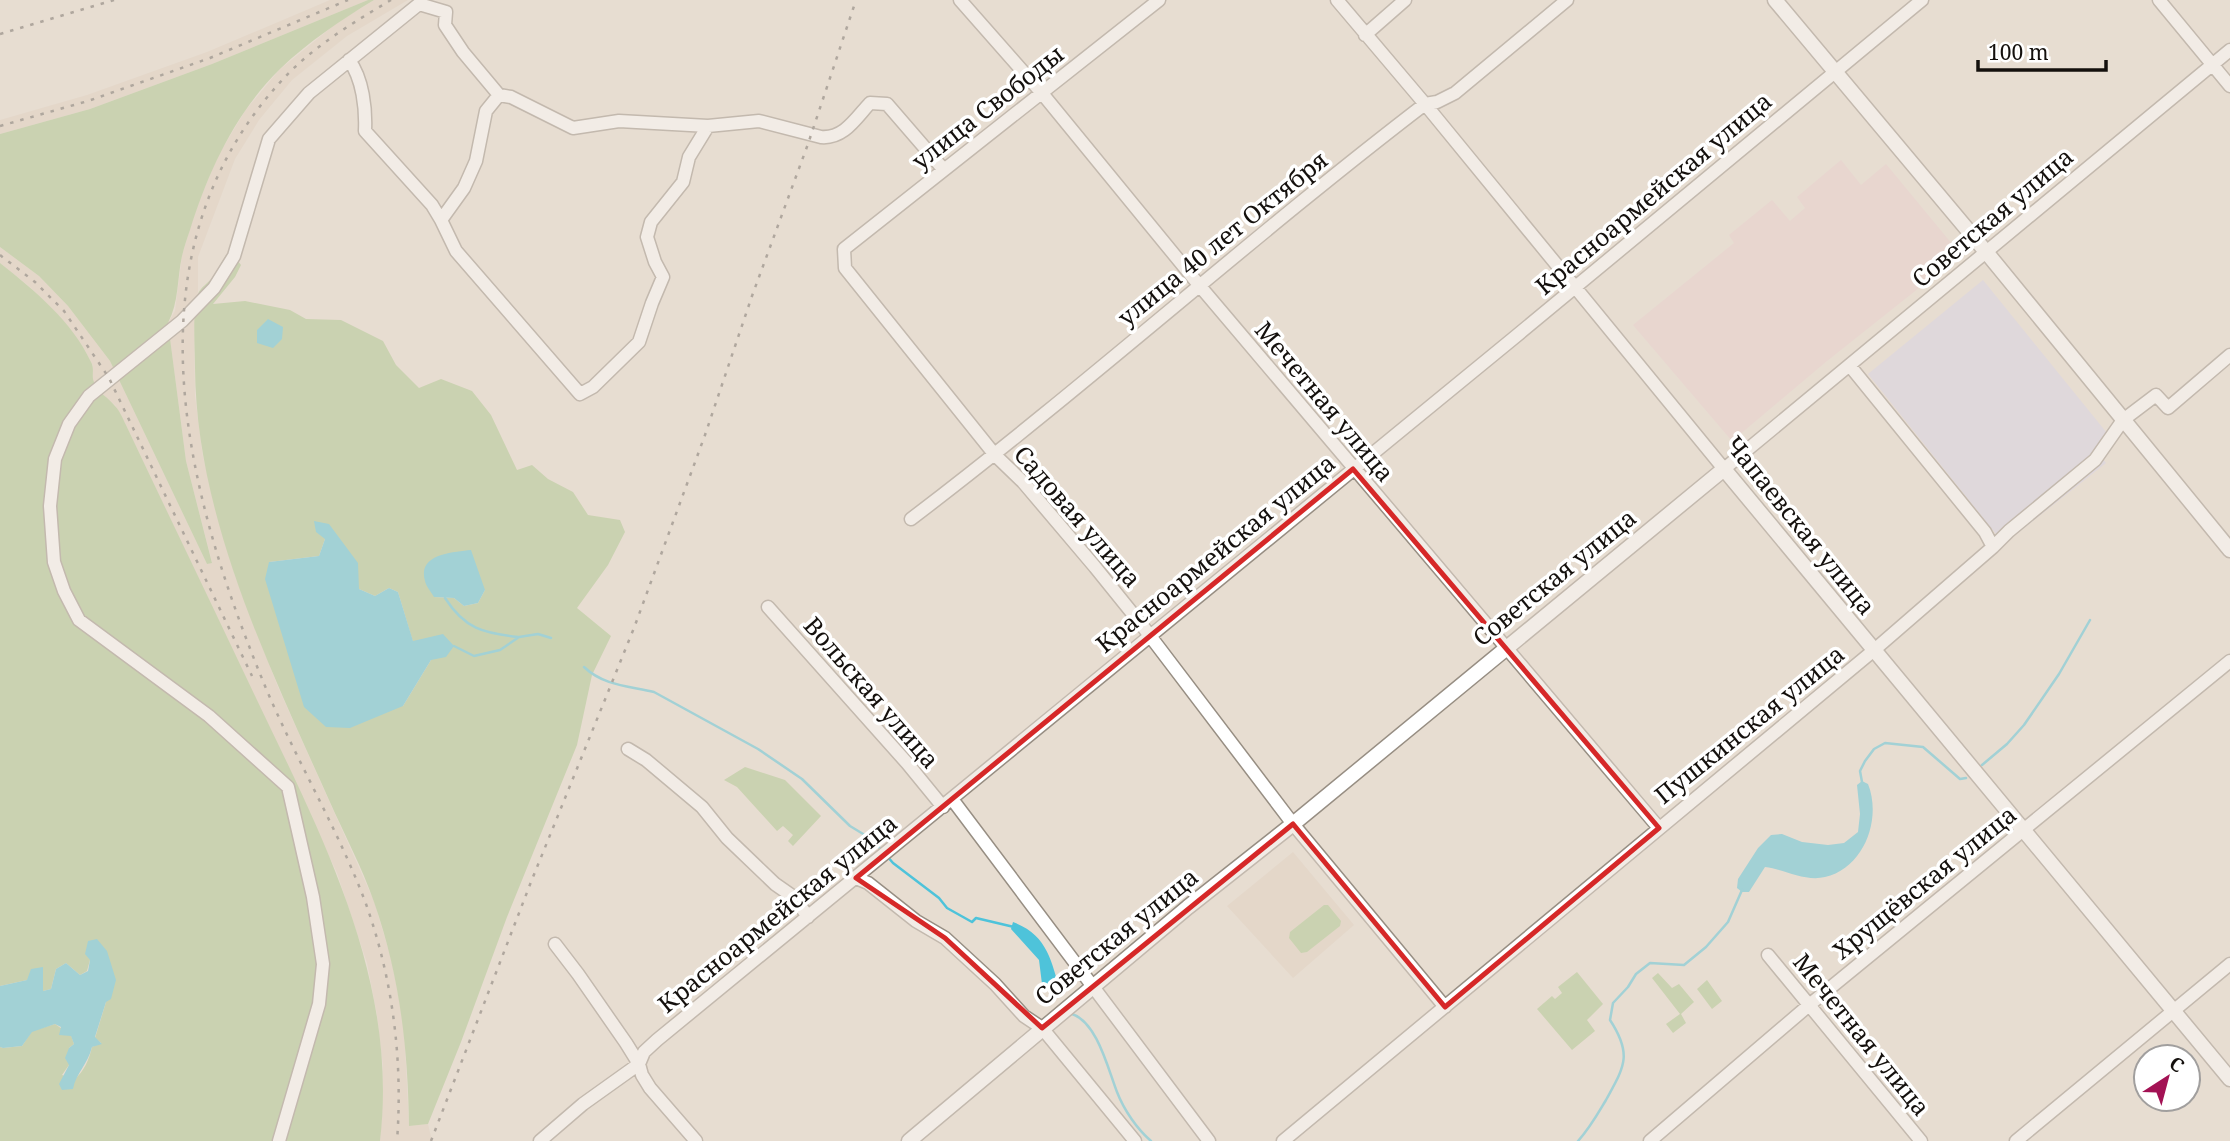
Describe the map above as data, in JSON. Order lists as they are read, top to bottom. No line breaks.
{"streets":{"main road":["Советская улица","Чапаевская улица"],"street":["улица Свободы","Красноармейская улица","улица 40 лет Октября","Мечетная улица","Садовая улица","Вольская улица","Пушкинская улица","Хрущёвская улица"]},"crossings":[["улица Свободы","Мечетная улица"],["улица Свободы","Садовая улица"],["Красноармейская улица","Мечетная улица"],["Красноармейская улица","Садовая улица"],["Красноармейская улица","Чапаевская улица"],["Красноармейская улица","Вольская улица"],["Советская улица","Мечетная улица"],["Советская улица","Садовая улица"],["Советская улица","Чапаевская улица"],["Советская улица","Вольская улица"],["улица 40 лет Октября","Мечетная улица"],["улица 40 лет Октября","Садовая улица"],["улица 40 лет Октября","Чапаевская улица"],["Мечетная улица","Пушкинская улица"],["Мечетная улица","Хрущёвская улица"],["Садовая улица","Пушкинская улица"],["Чапаевская улица","Пушкинская улица"],["Чапаевская улица","Хрущёвская улица"]],"scale_bar":"100 m","north":"top right"}
